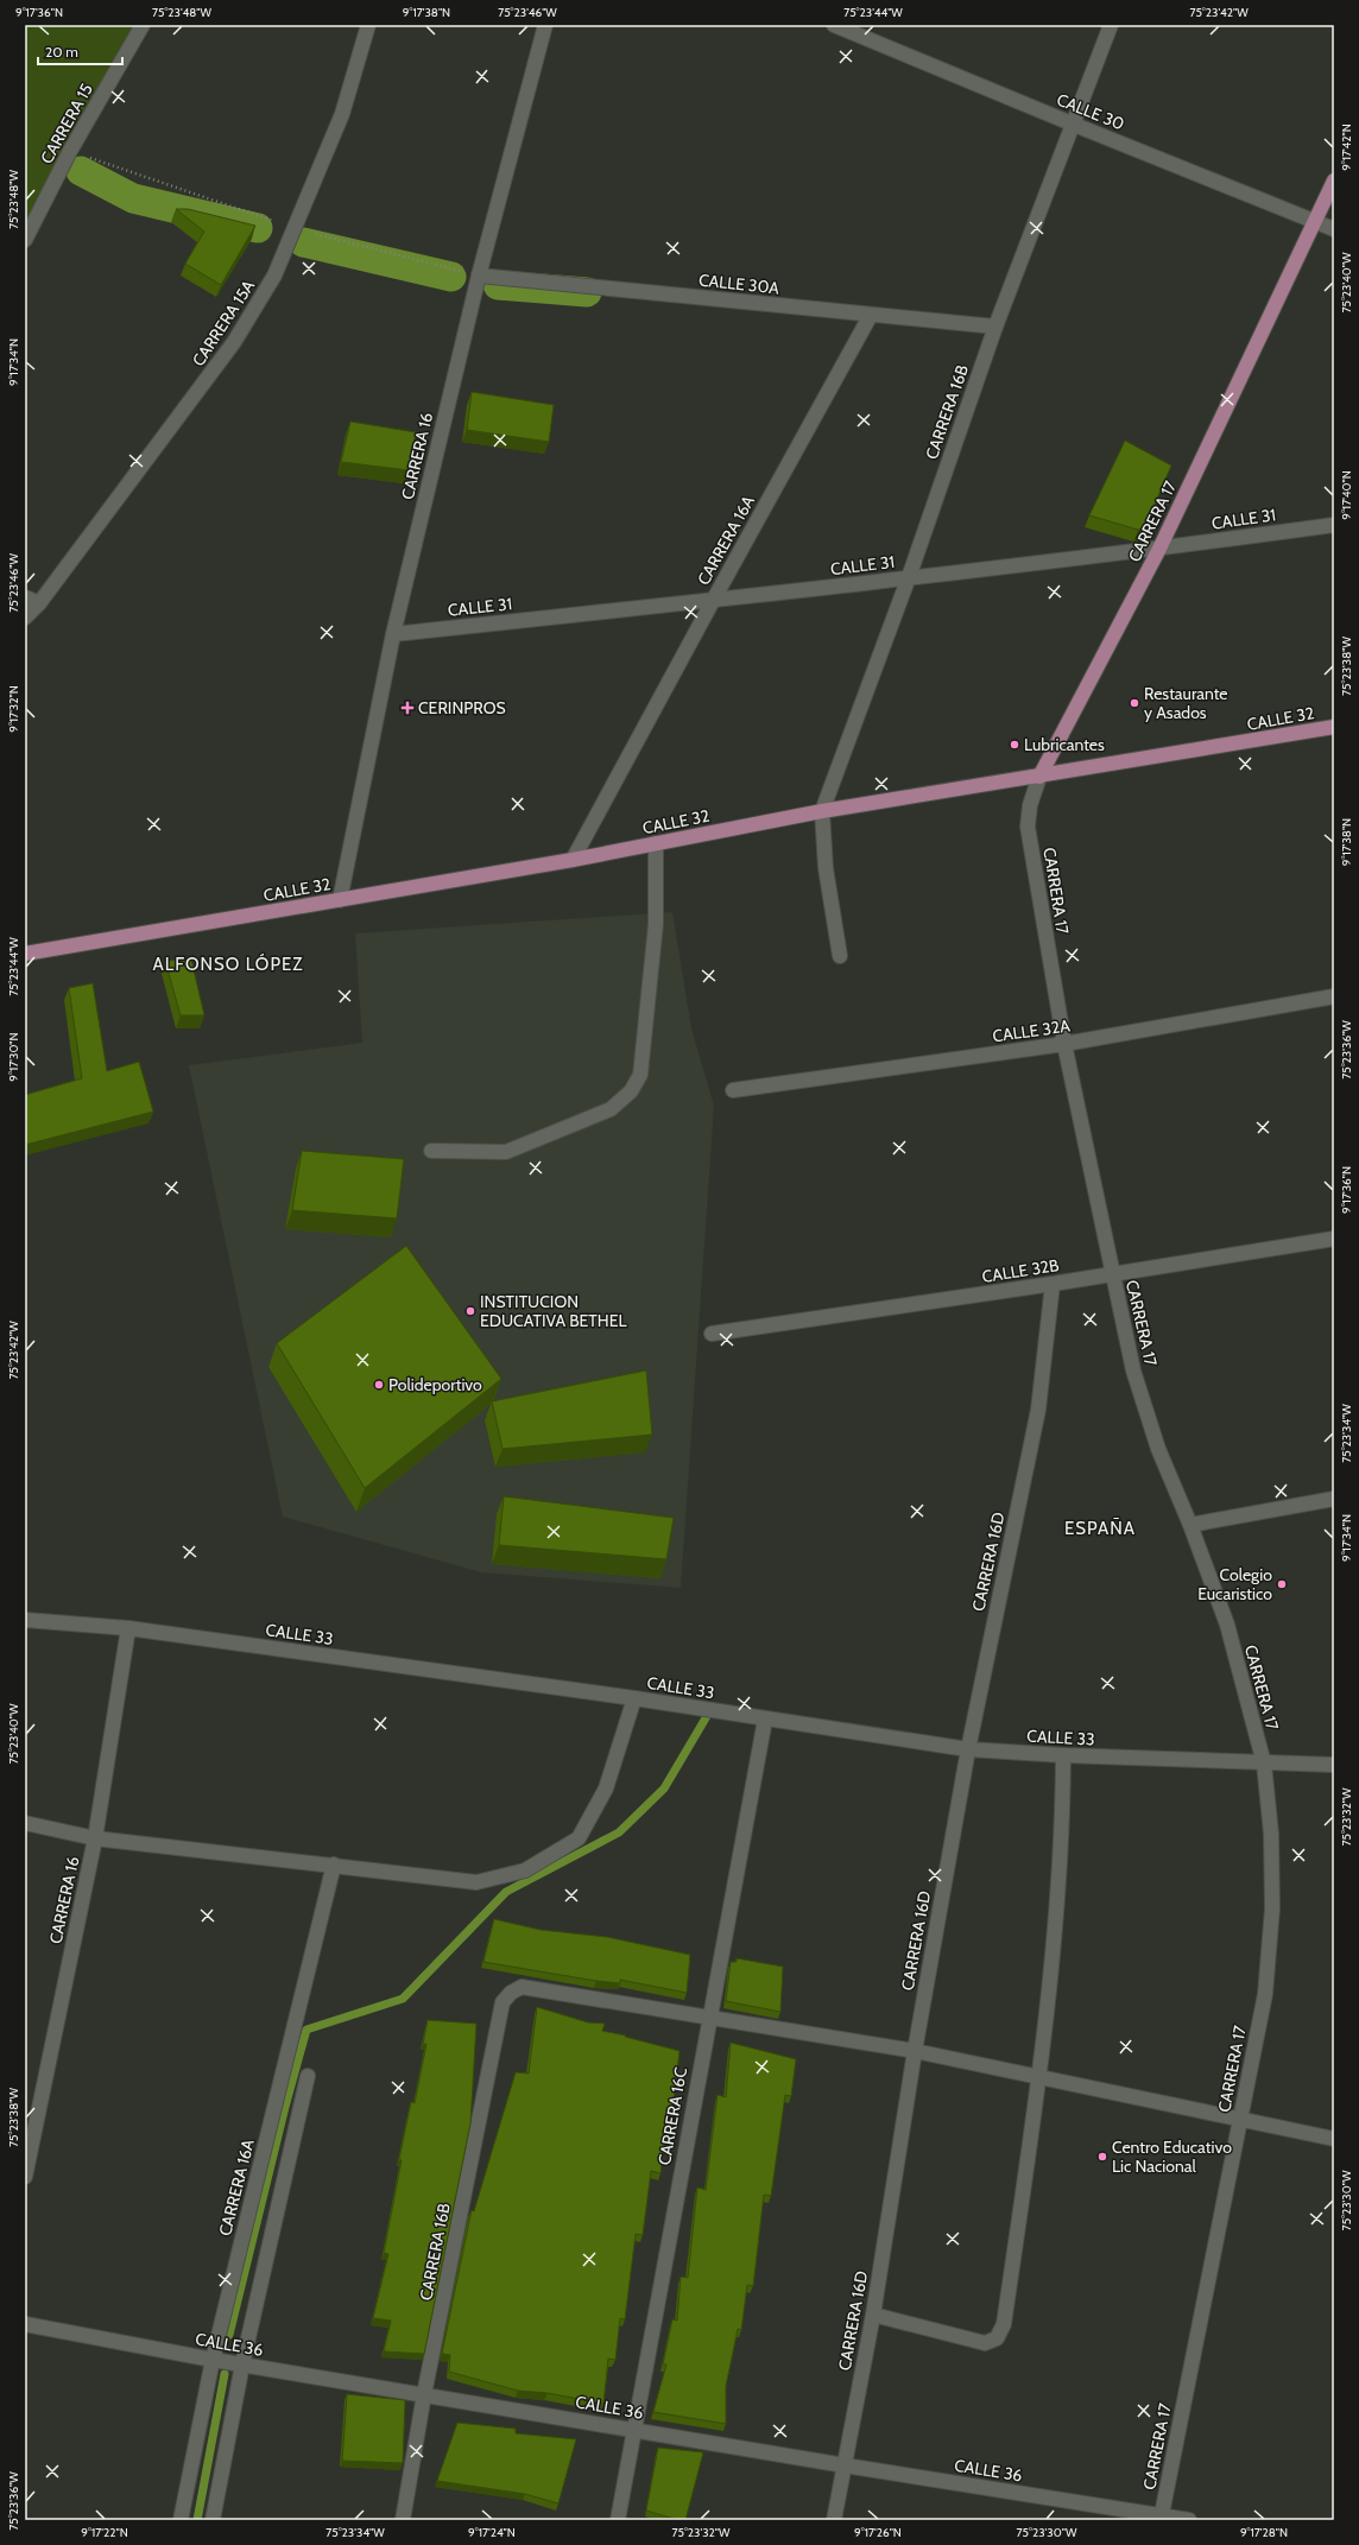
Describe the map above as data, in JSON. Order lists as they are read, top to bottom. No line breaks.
{"streets":{"main road":["CARRERA 17","CALLE 32"],"street":["CALLE 30","CARRERA 15","CALLE 30A","CARRERA 15A","CARRERA 16B","CARRERA 16","CALLE 31","CARRERA 16A","CALLE 32A","CALLE 32B","CARRERA 16D","CALLE 33","CARRERA 16C","CALLE 36"]},"crossings":[["CALLE 30","CARRERA 16B"],["CALLE 30","CARRERA 17"],["CALLE 30A","CARRERA 16B"],["CALLE 30A","CARRERA 16"],["CALLE 30A","CARRERA 16A"],["CARRERA 16B","CALLE 31"],["CARRERA 16B","CALLE 32"],["CARRERA 16B","CARRERA 16C"],["CARRERA 16B","CALLE 36"],["CARRERA 16","CALLE 31"],["CARRERA 16","CALLE 32"],["CARRERA 16","CALLE 33"],["CALLE 31","CARRERA 17"],["CALLE 31","CARRERA 16A"],["CARRERA 17","CALLE 32"],["CARRERA 17","CALLE 32A"],["CARRERA 17","CALLE 32B"],["CARRERA 17","CALLE 33"],["CARRERA 17","CALLE 36"],["CARRERA 16A","CALLE 32"],["CARRERA 16A","CALLE 36"],["CALLE 32B","CARRERA 16D"],["CARRERA 16D","CALLE 33"],["CARRERA 16D","CALLE 36"],["CALLE 33","CARRERA 16C"],["CARRERA 16C","CALLE 36"]],"districts":["ALFONSO LÓPEZ","ESPAÑA"],"places":{"other":["Restaurante y Asados","Lubricantes","INSTITUCION EDUCATIVA BETHEL","Polideportivo","Colegio Eucaristico","Centro Educativo Lic Nacional"],"health":["CERINPROS"]},"scale_bar":"20 m","coordinates":["9°17'36\"N","75°23'48\"W","9°17'38\"N","75°23'46\"W","75°23'44\"W","75°23'42\"W","9°17'42\"N","75°23'40\"W","9°17'34\"N","9°17'40\"N","75°23'38\"W","9°17'32\"N","75°23'36\"W","9°17'30\"N","75°23'34\"W","75°23'32\"W","75°23'30\"W","9°17'22\"N","9°17'24\"N","9°17'26\"N","9°17'28\"N"]}
